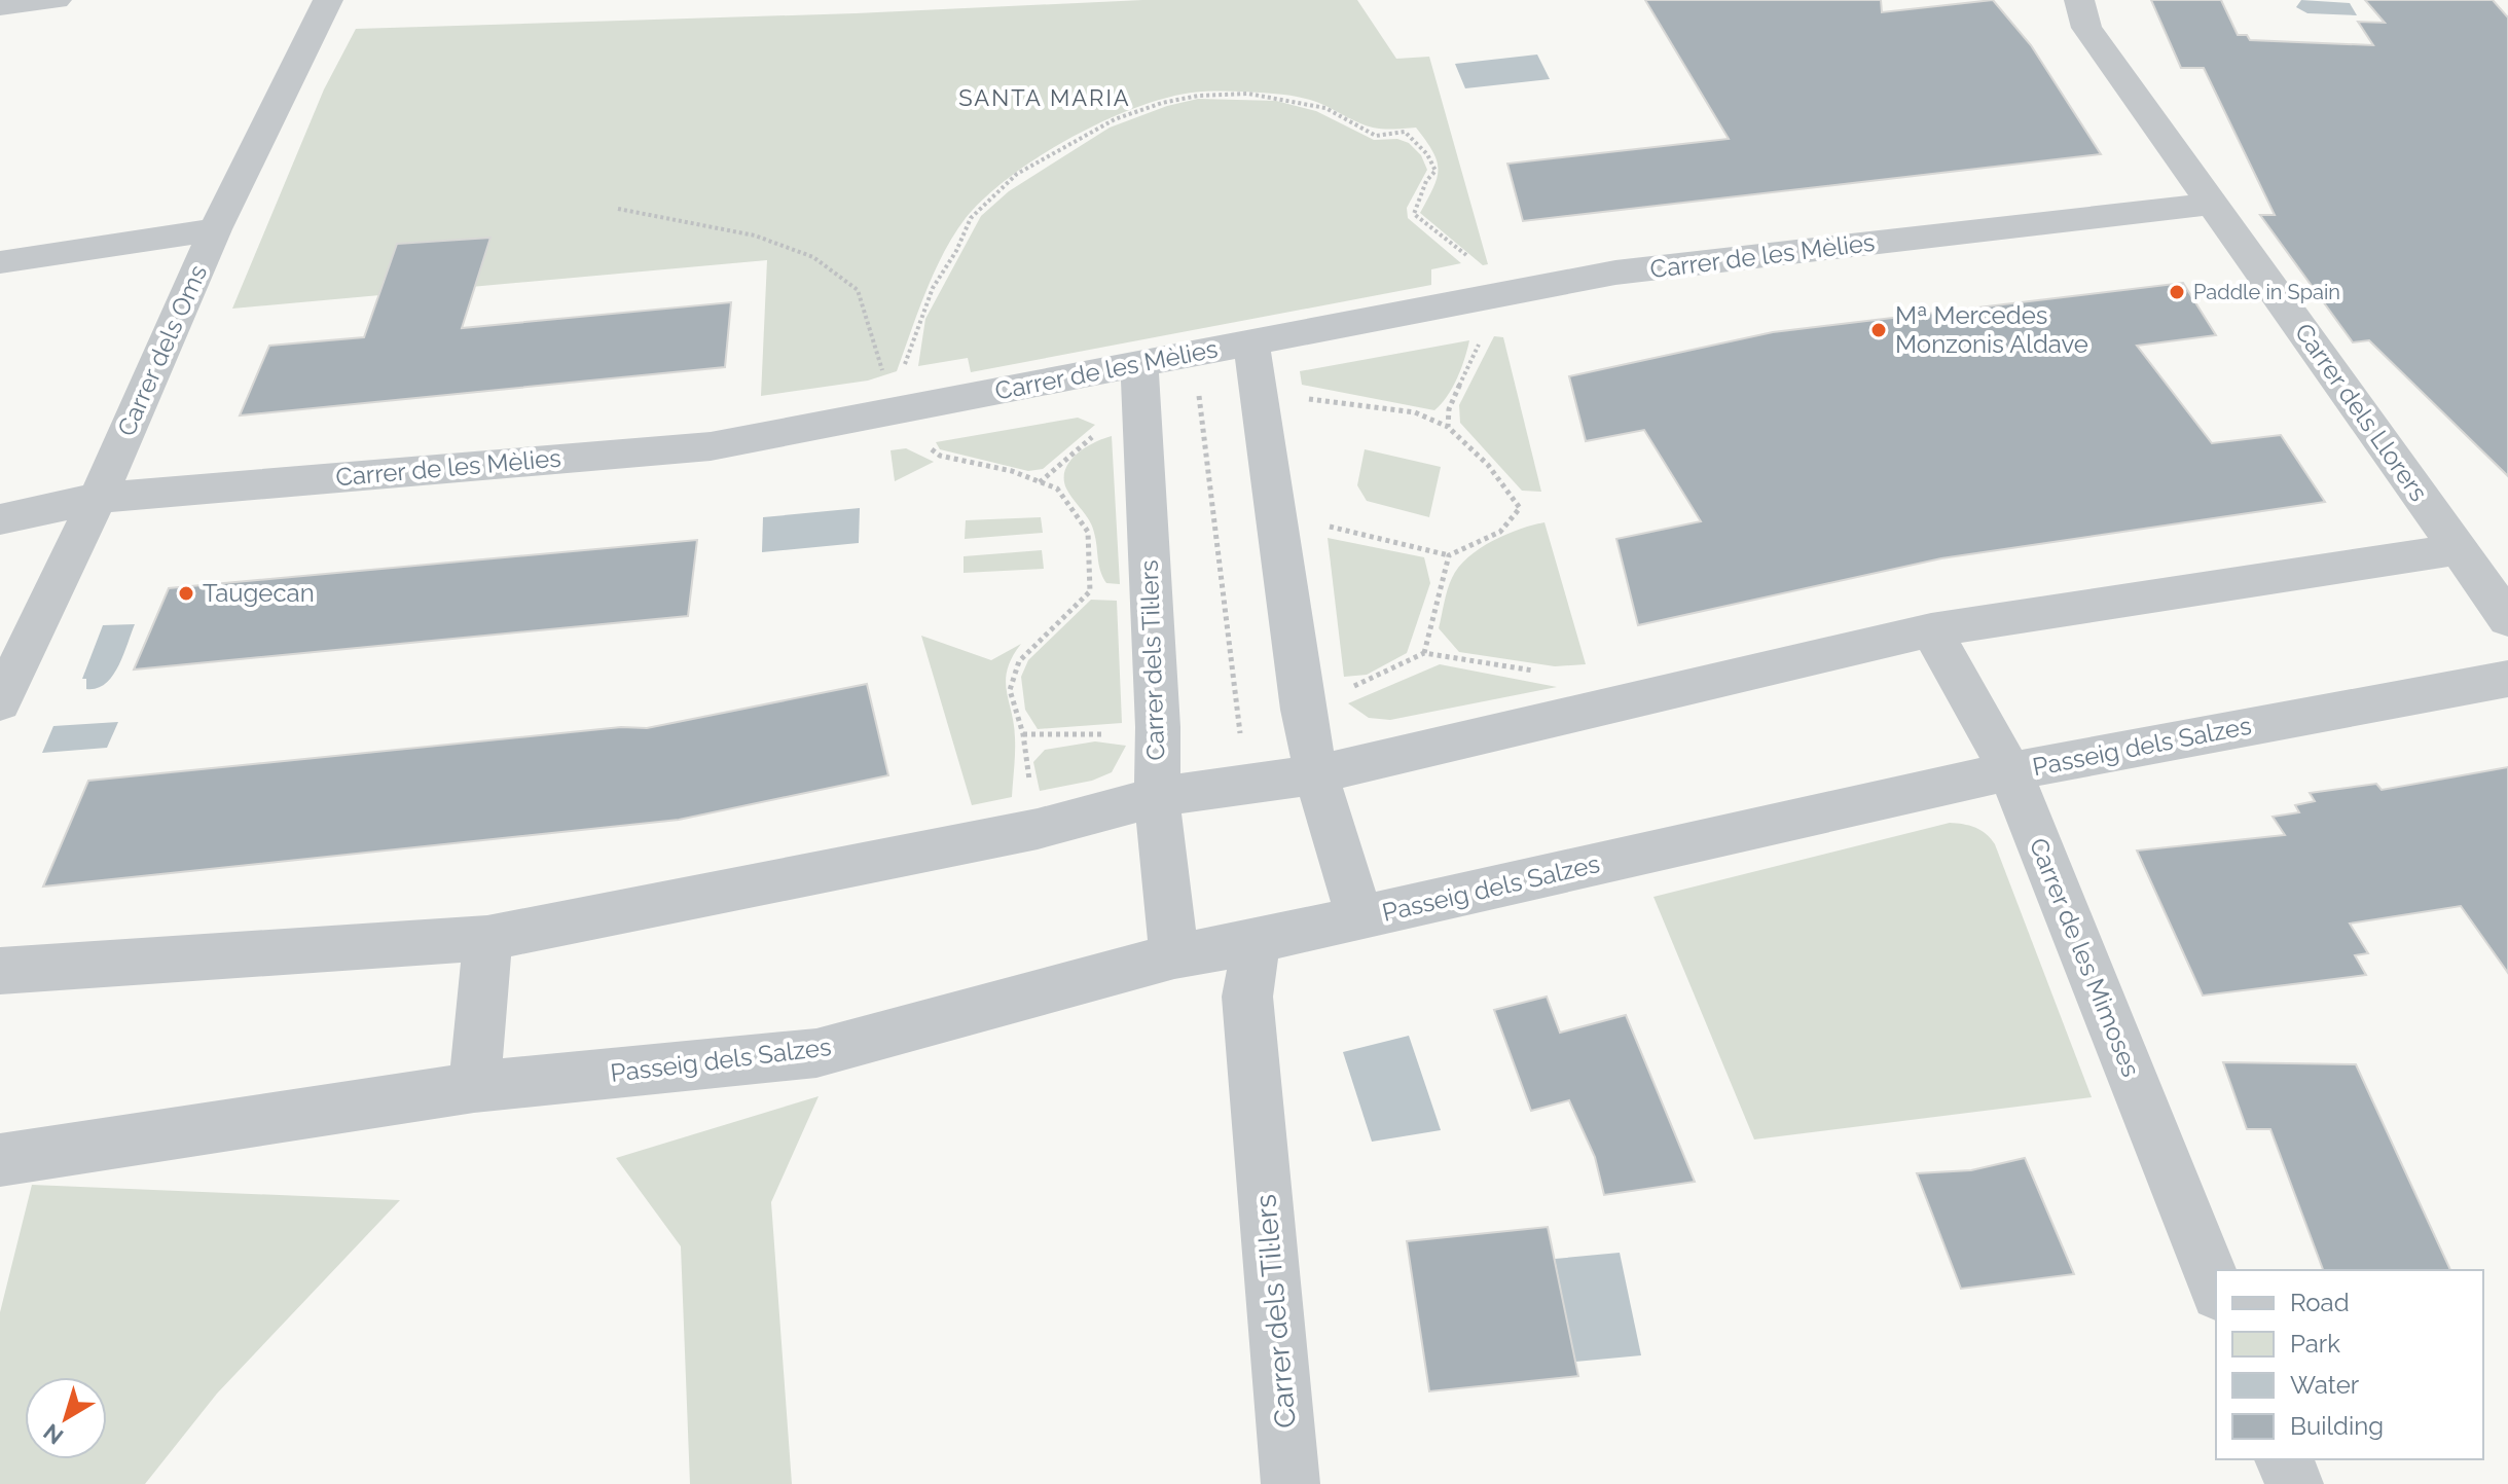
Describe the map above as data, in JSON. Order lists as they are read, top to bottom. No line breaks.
{"streets":{"street":["Carrer de les Mèlies","Carrer dels Oms","Carrer dels Llorers","Carrer dels Til·lers","Passeig dels Salzes","Carrer de les Mimoses"]},"crossings":[["Carrer de les Mèlies","Carrer dels Oms"],["Carrer de les Mèlies","Carrer dels Llorers"],["Carrer de les Mèlies","Carrer dels Til·lers"],["Carrer dels Til·lers","Passeig dels Salzes"],["Passeig dels Salzes","Carrer de les Mimoses"]],"districts":["SANTA MARIA"],"places":["Paddle in Spain","Mª Mercedes Monzonis Aldave","Taugecan"],"legend":["Road","Park","Water","Building"],"north":"bottom left"}
